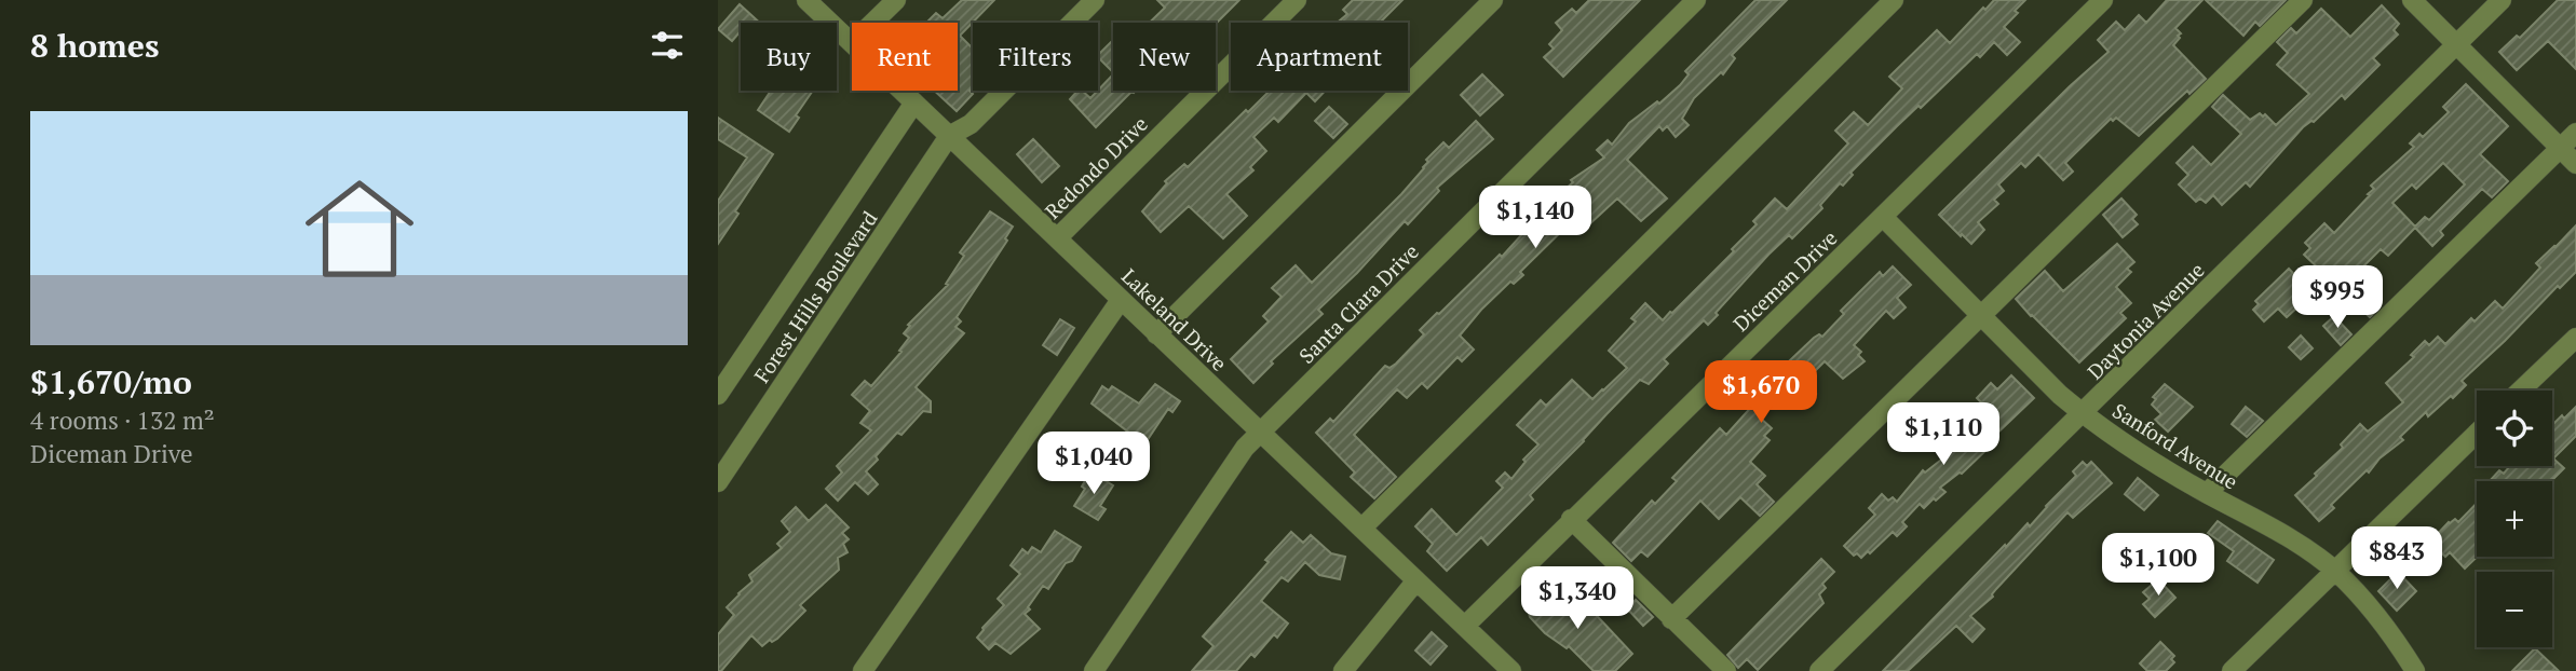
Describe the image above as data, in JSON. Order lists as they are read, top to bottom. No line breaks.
{"streets":{"street":["Redondo Drive","Diceman Drive","Forest Hills Boulevard","Santa Clara Drive","Lakeland Drive","Daytonia Avenue","Sanford Avenue"]},"crossings":[["Redondo Drive","Lakeland Drive"],["Diceman Drive","Lakeland Drive"],["Diceman Drive","Sanford Avenue"],["Forest Hills Boulevard","Lakeland Drive"],["Santa Clara Drive","Lakeland Drive"],["Daytonia Avenue","Sanford Avenue"]],"page":{"heading":"8 homes","chip":["Buy","Rent","Filters","New","Apartment"],"list":[{"name":"$1,670/mo","note":"4 rooms · 132 m² · Diceman Drive"}],"price":["$1,140","$995","$1,670","$1,110","$1,040","$843","$1,100","$1,340"],"map_buttons":["+","−"]}}
